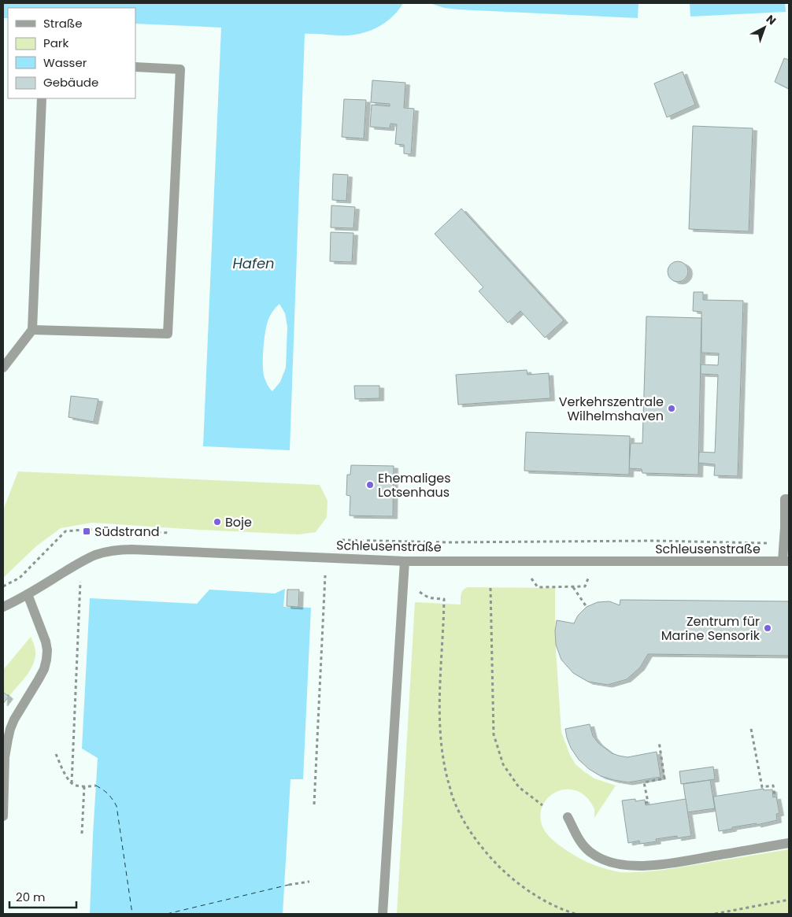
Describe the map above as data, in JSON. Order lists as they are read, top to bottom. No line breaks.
{"streets":{"street":["Schleusenstraße"]},"water":["Hafen"],"places":{"other":["Verkehrszentrale Wilhelmshaven","Ehemaliges Lotsenhaus","Boje","Zentrum für Marine Sensorik"],"transit":["Südstrand"]},"legend":["Straße","Park","Wasser","Gebäude"],"scale_bar":"20 m","north":"top right"}
